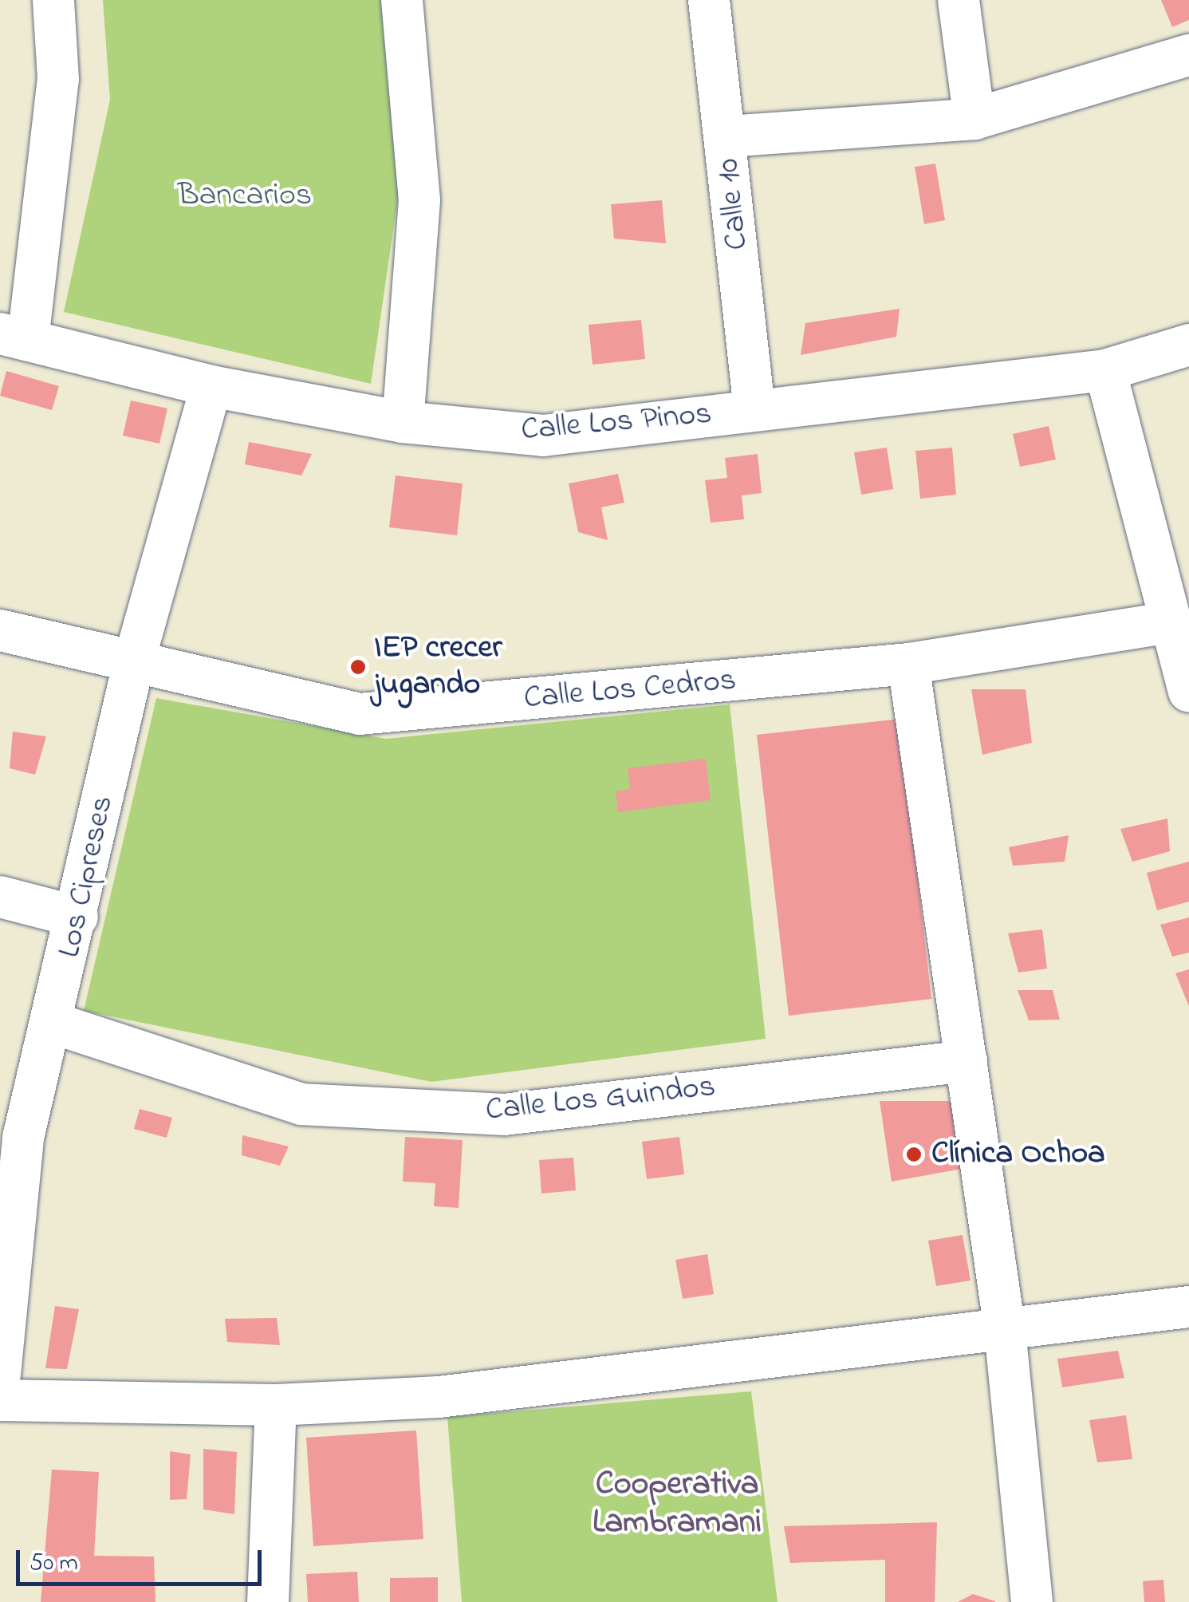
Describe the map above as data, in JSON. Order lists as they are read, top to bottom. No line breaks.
{"streets":{"street":["Calle 10","Calle Los Pinos","Calle Los Cedros","Los Cipreses","Calle Los Guindos"]},"crossings":[["Calle 10","Calle Los Pinos"],["Calle Los Pinos","Los Cipreses"],["Calle Los Cedros","Los Cipreses"],["Los Cipreses","Calle Los Guindos"]],"districts":["Cooperativa Lambramani"],"parks":["Bancarios"],"places":["IEP crecer jugando","Clínica Ochoa"],"scale_bar":"50 m"}
